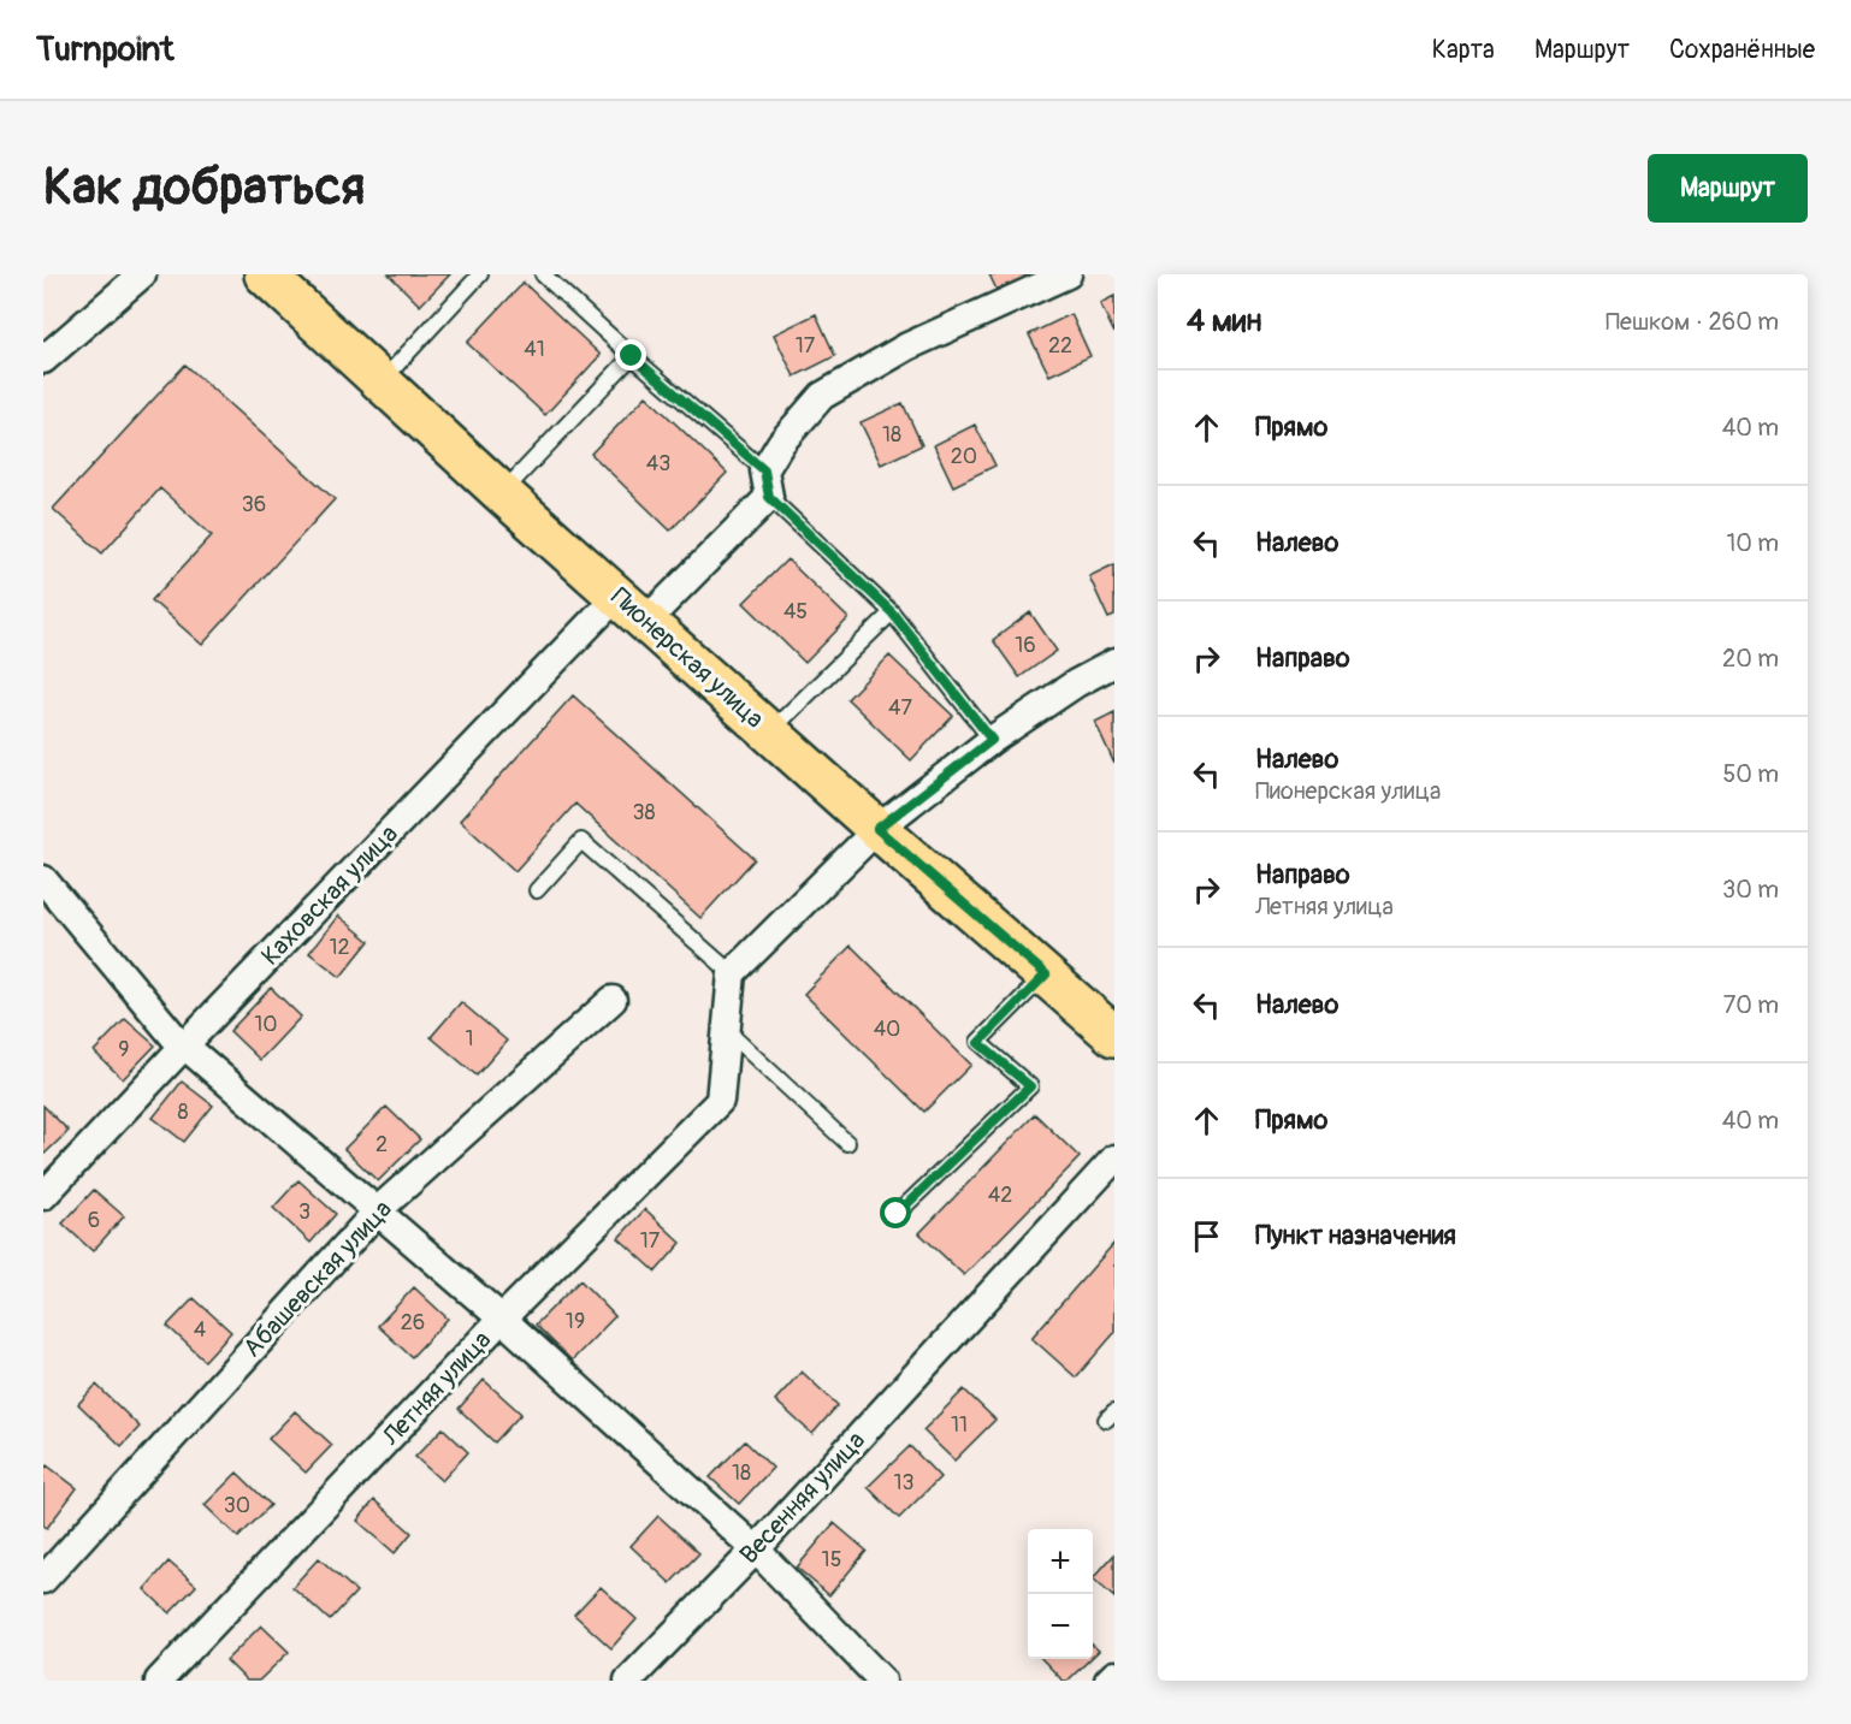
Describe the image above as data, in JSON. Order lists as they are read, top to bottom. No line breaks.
{"streets":{"main road":["Пионерская улица"],"street":["Каховская улица","Абашевская улица","Летняя улица","Весенняя улица"]},"crossings":[["Пионерская улица","Каховская улица"]],"house_numbers":["17","22","41","18","20","43","36","45","16","47","38","12","10","40","1","9","8","2","42","3","6","17","19","26","4","11","18","13","30","15"],"page":{"header":"Turnpoint","nav":["Карта","Маршрут","Сохранённые"],"buttons":"Маршрут","title":"Как добраться","heading":["4 мин","Пешком · 260 m"],"list":[["Прямо","40 m"],["Налево","10 m"],["Направо","20 m"],["Налево","Пионерская улица","50 m"],["Направо","Летняя улица","30 m"],["Налево","70 m"],["Прямо","40 m"],"Пункт назначения"],"map_buttons":["+","−"]}}
